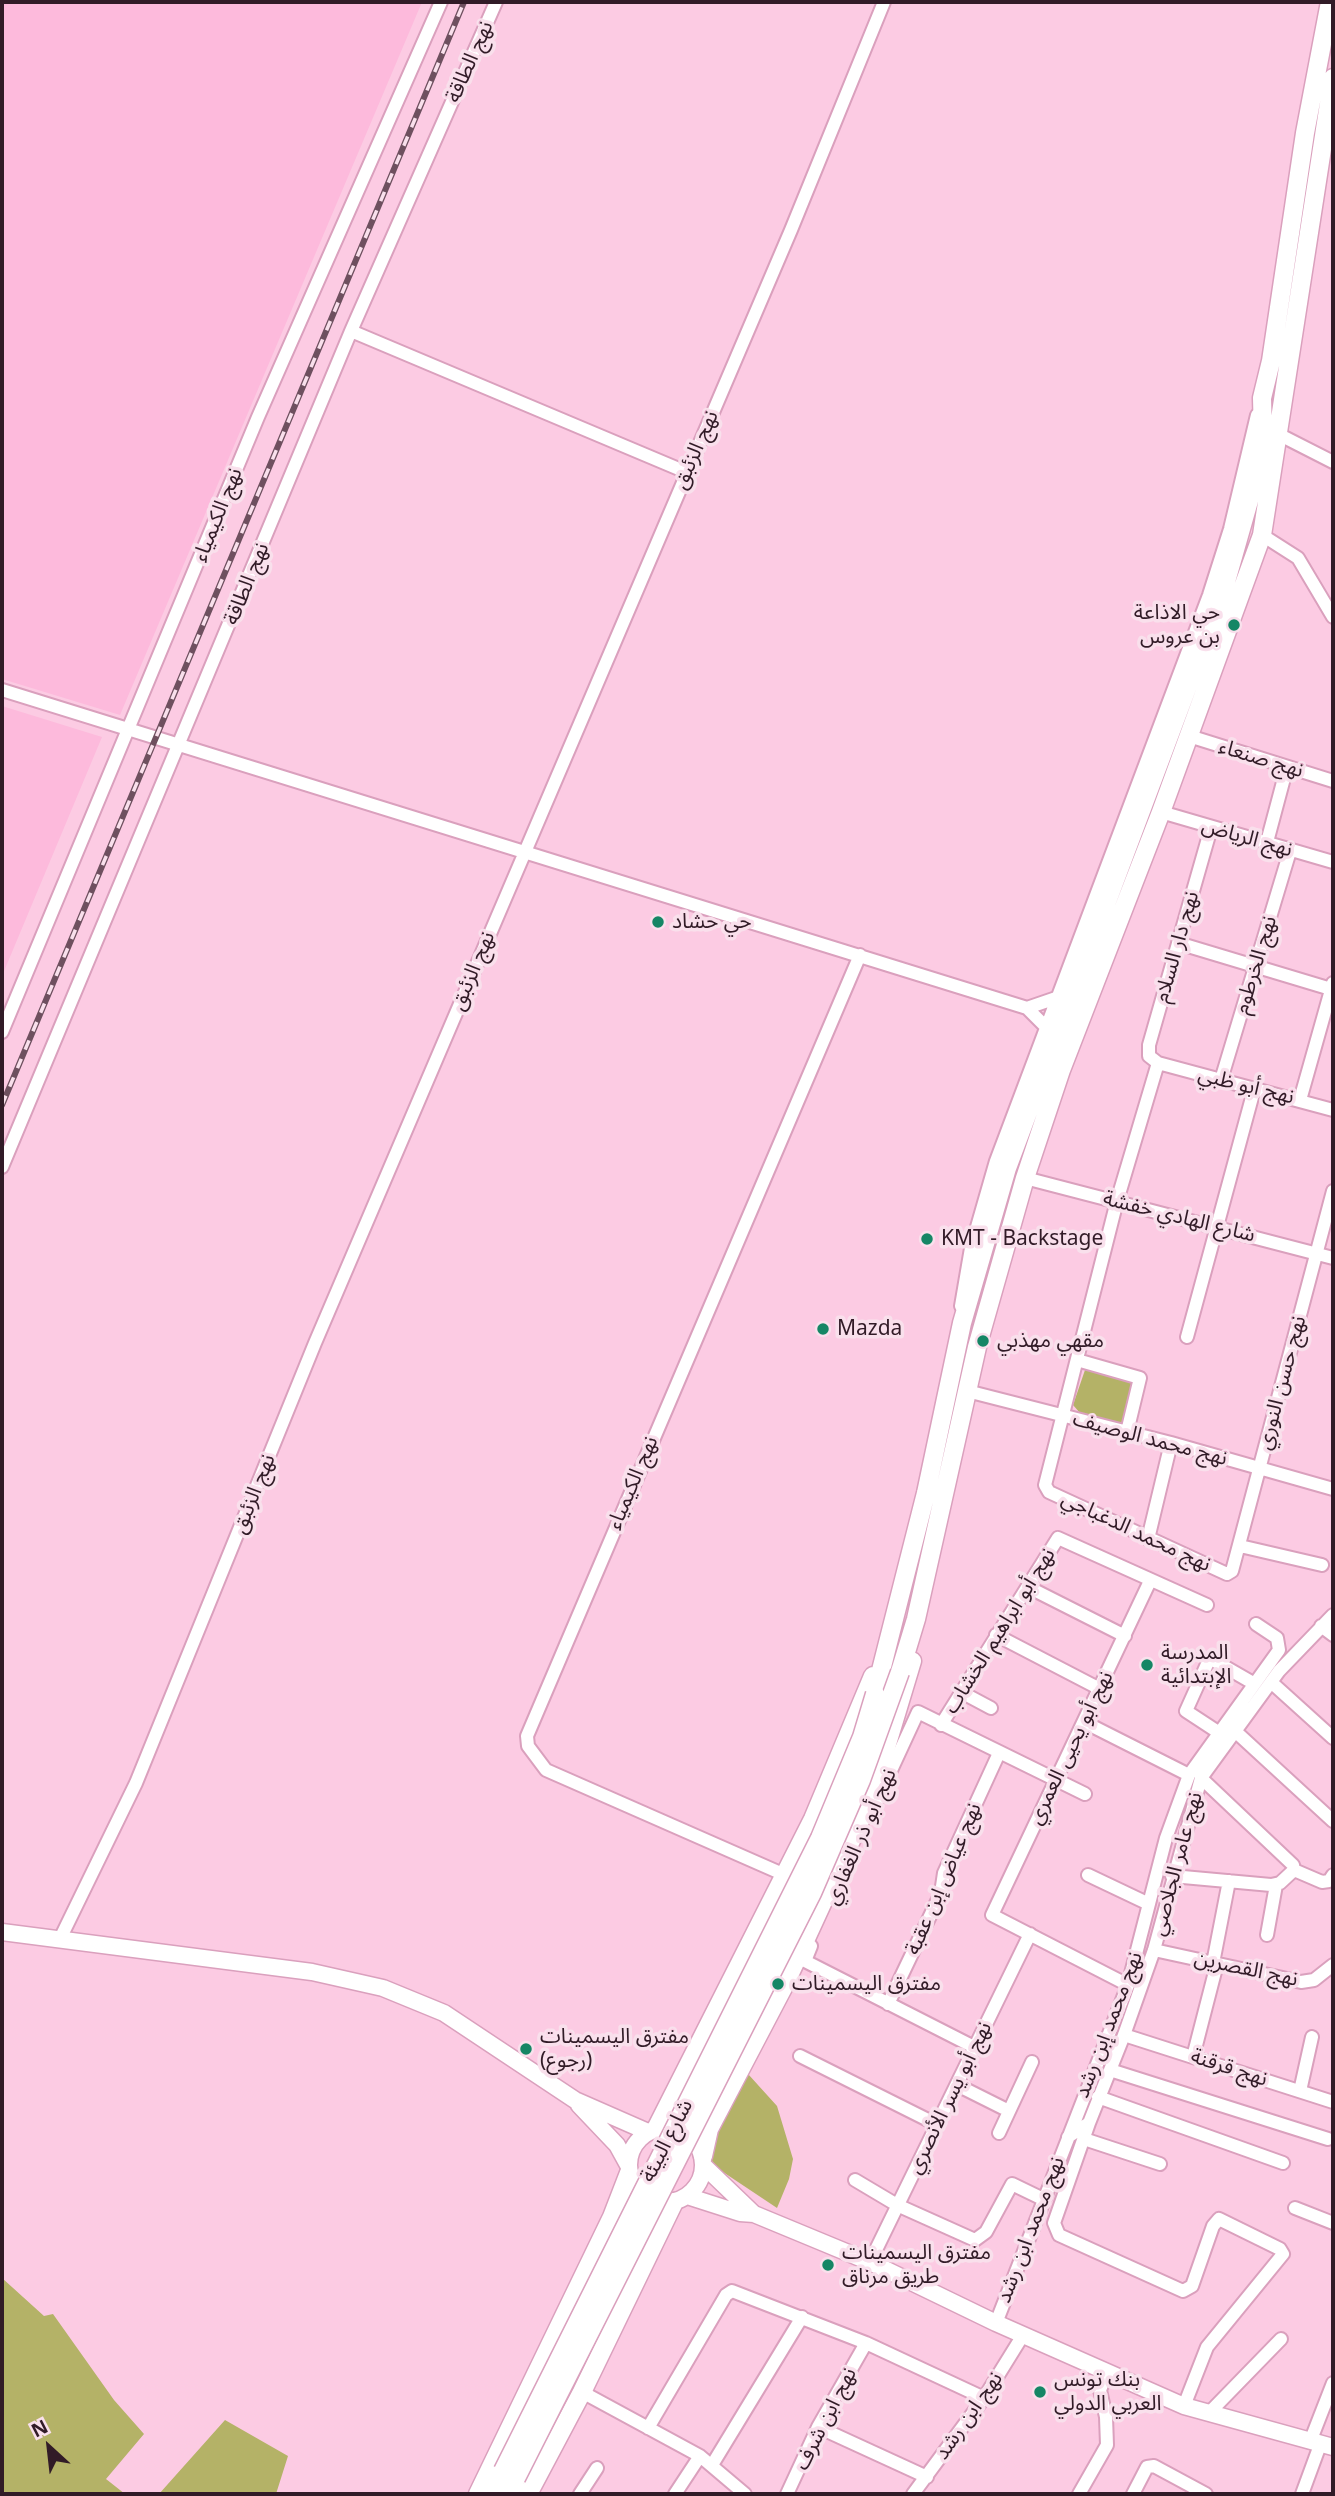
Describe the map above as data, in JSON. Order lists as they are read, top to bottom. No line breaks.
{"streets":{"highway":["شارع البيئة"],"street":["نهج الطاقة","نهج الزئبق","نهج الكيمياء","نهج صنعاء","نهج الرياض","نهج دار السلام","نهج الخرطوم","نهج أبو ظبي","شارع الهادي خفشة","نهج حسن النوري","نهج محمد الوصيف","نهج محمد الدغباجي","نهج أبو ابراهيم الخشاب","نهج أبو يحيى العمري","نهج أبو ذر الغفاري","نهج عامر الجلاصي","نهج عياض إبن عقبة","نهج القصرين","نهج محمد إبن رشد","نهج قرقنة","نهج أبو يسر الأنصري","نهج محمد ابن رشد","نهج ابن رشد","نهج ابن شرف"]},"crossings":[["نهج الرياض","نهج دار السلام"],["نهج الرياض","نهج الخرطوم"],["نهج دار السلام","نهج أبو ظبي"],["نهج الخرطوم","نهج أبو ظبي"],["شارع الهادي خفشة","نهج حسن النوري"],["نهج حسن النوري","نهج محمد الوصيف"],["نهج حسن النوري","نهج محمد الدغباجي"],["نهج محمد الوصيف","نهج محمد الدغباجي"],["نهج أبو ابراهيم الخشاب","نهج أبو يحيى العمري"],["نهج أبو ابراهيم الخشاب","نهج أبو ذر الغفاري"],["نهج أبو يحيى العمري","نهج أبو يسر الأنصري"],["نهج أبو ذر الغفاري","نهج عياض إبن عقبة"],["نهج عامر الجلاصي","نهج القصرين"],["نهج عامر الجلاصي","نهج محمد إبن رشد"],["نهج عامر الجلاصي","نهج قرقنة"],["نهج محمد إبن رشد","نهج محمد ابن رشد"]],"places":["حي الاذاعة بن عروس","حي حشاد","KMT - Backstage","Mazda","مقهي مهذبي","المدرسة الإبتدائية","مفترق اليسمينات","مفترق اليسمينات (رجوع)","مفترق اليسمينات طريق مرناق","بنك تونس العربي الدولي"],"north":"top left"}
